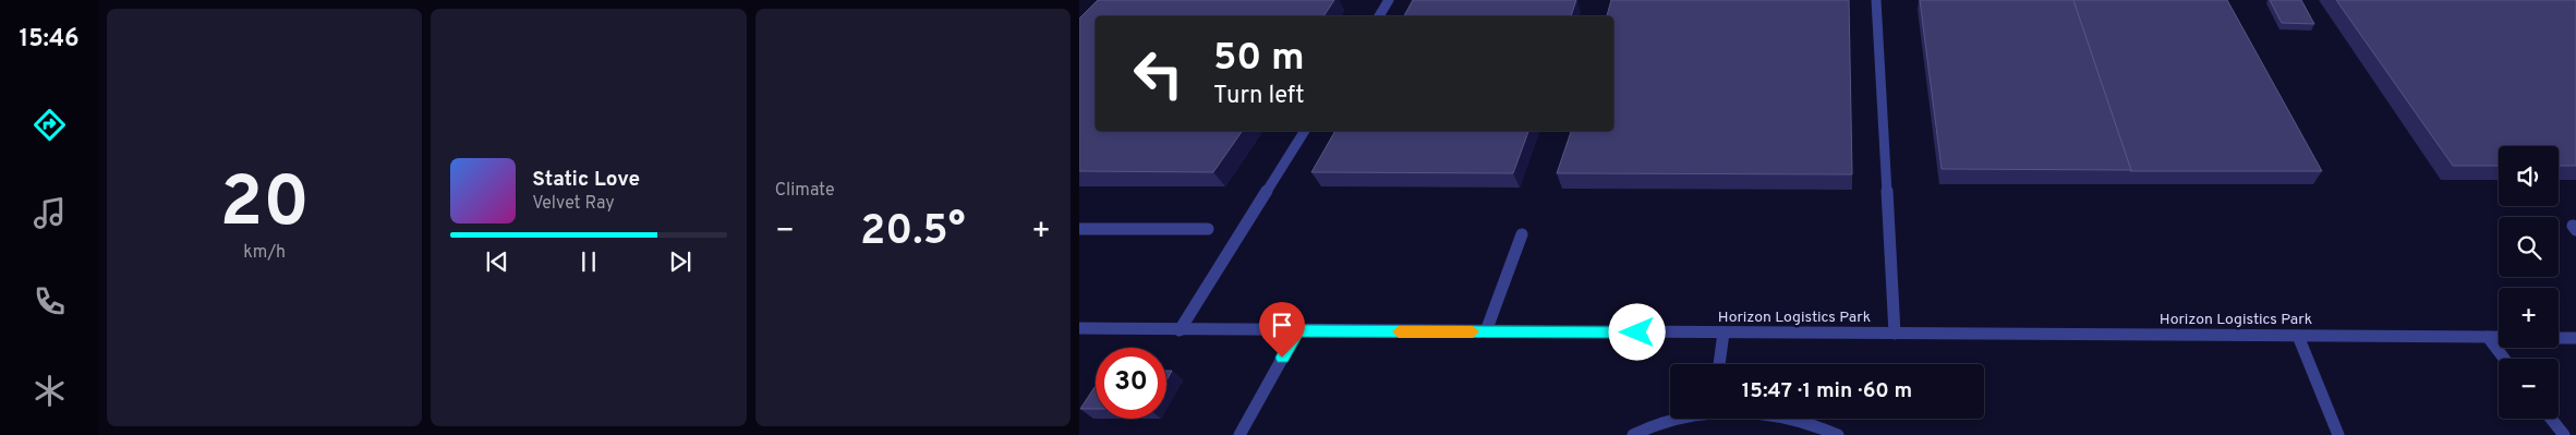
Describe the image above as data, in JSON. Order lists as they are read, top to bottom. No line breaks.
{"streets":{"street":["Horizon Logistics Park"]},"page":{"tabs":"15:46","tile":[["20","km/h"],"Climate"],"turn":["50 m","Turn left"],"map_buttons":["+","−"],"song":["Static Love","Velvet Ray"],"heat":["−","20.5°","+"],"limit":"30","trip":"15:47 · 1 min · 60 m"}}
